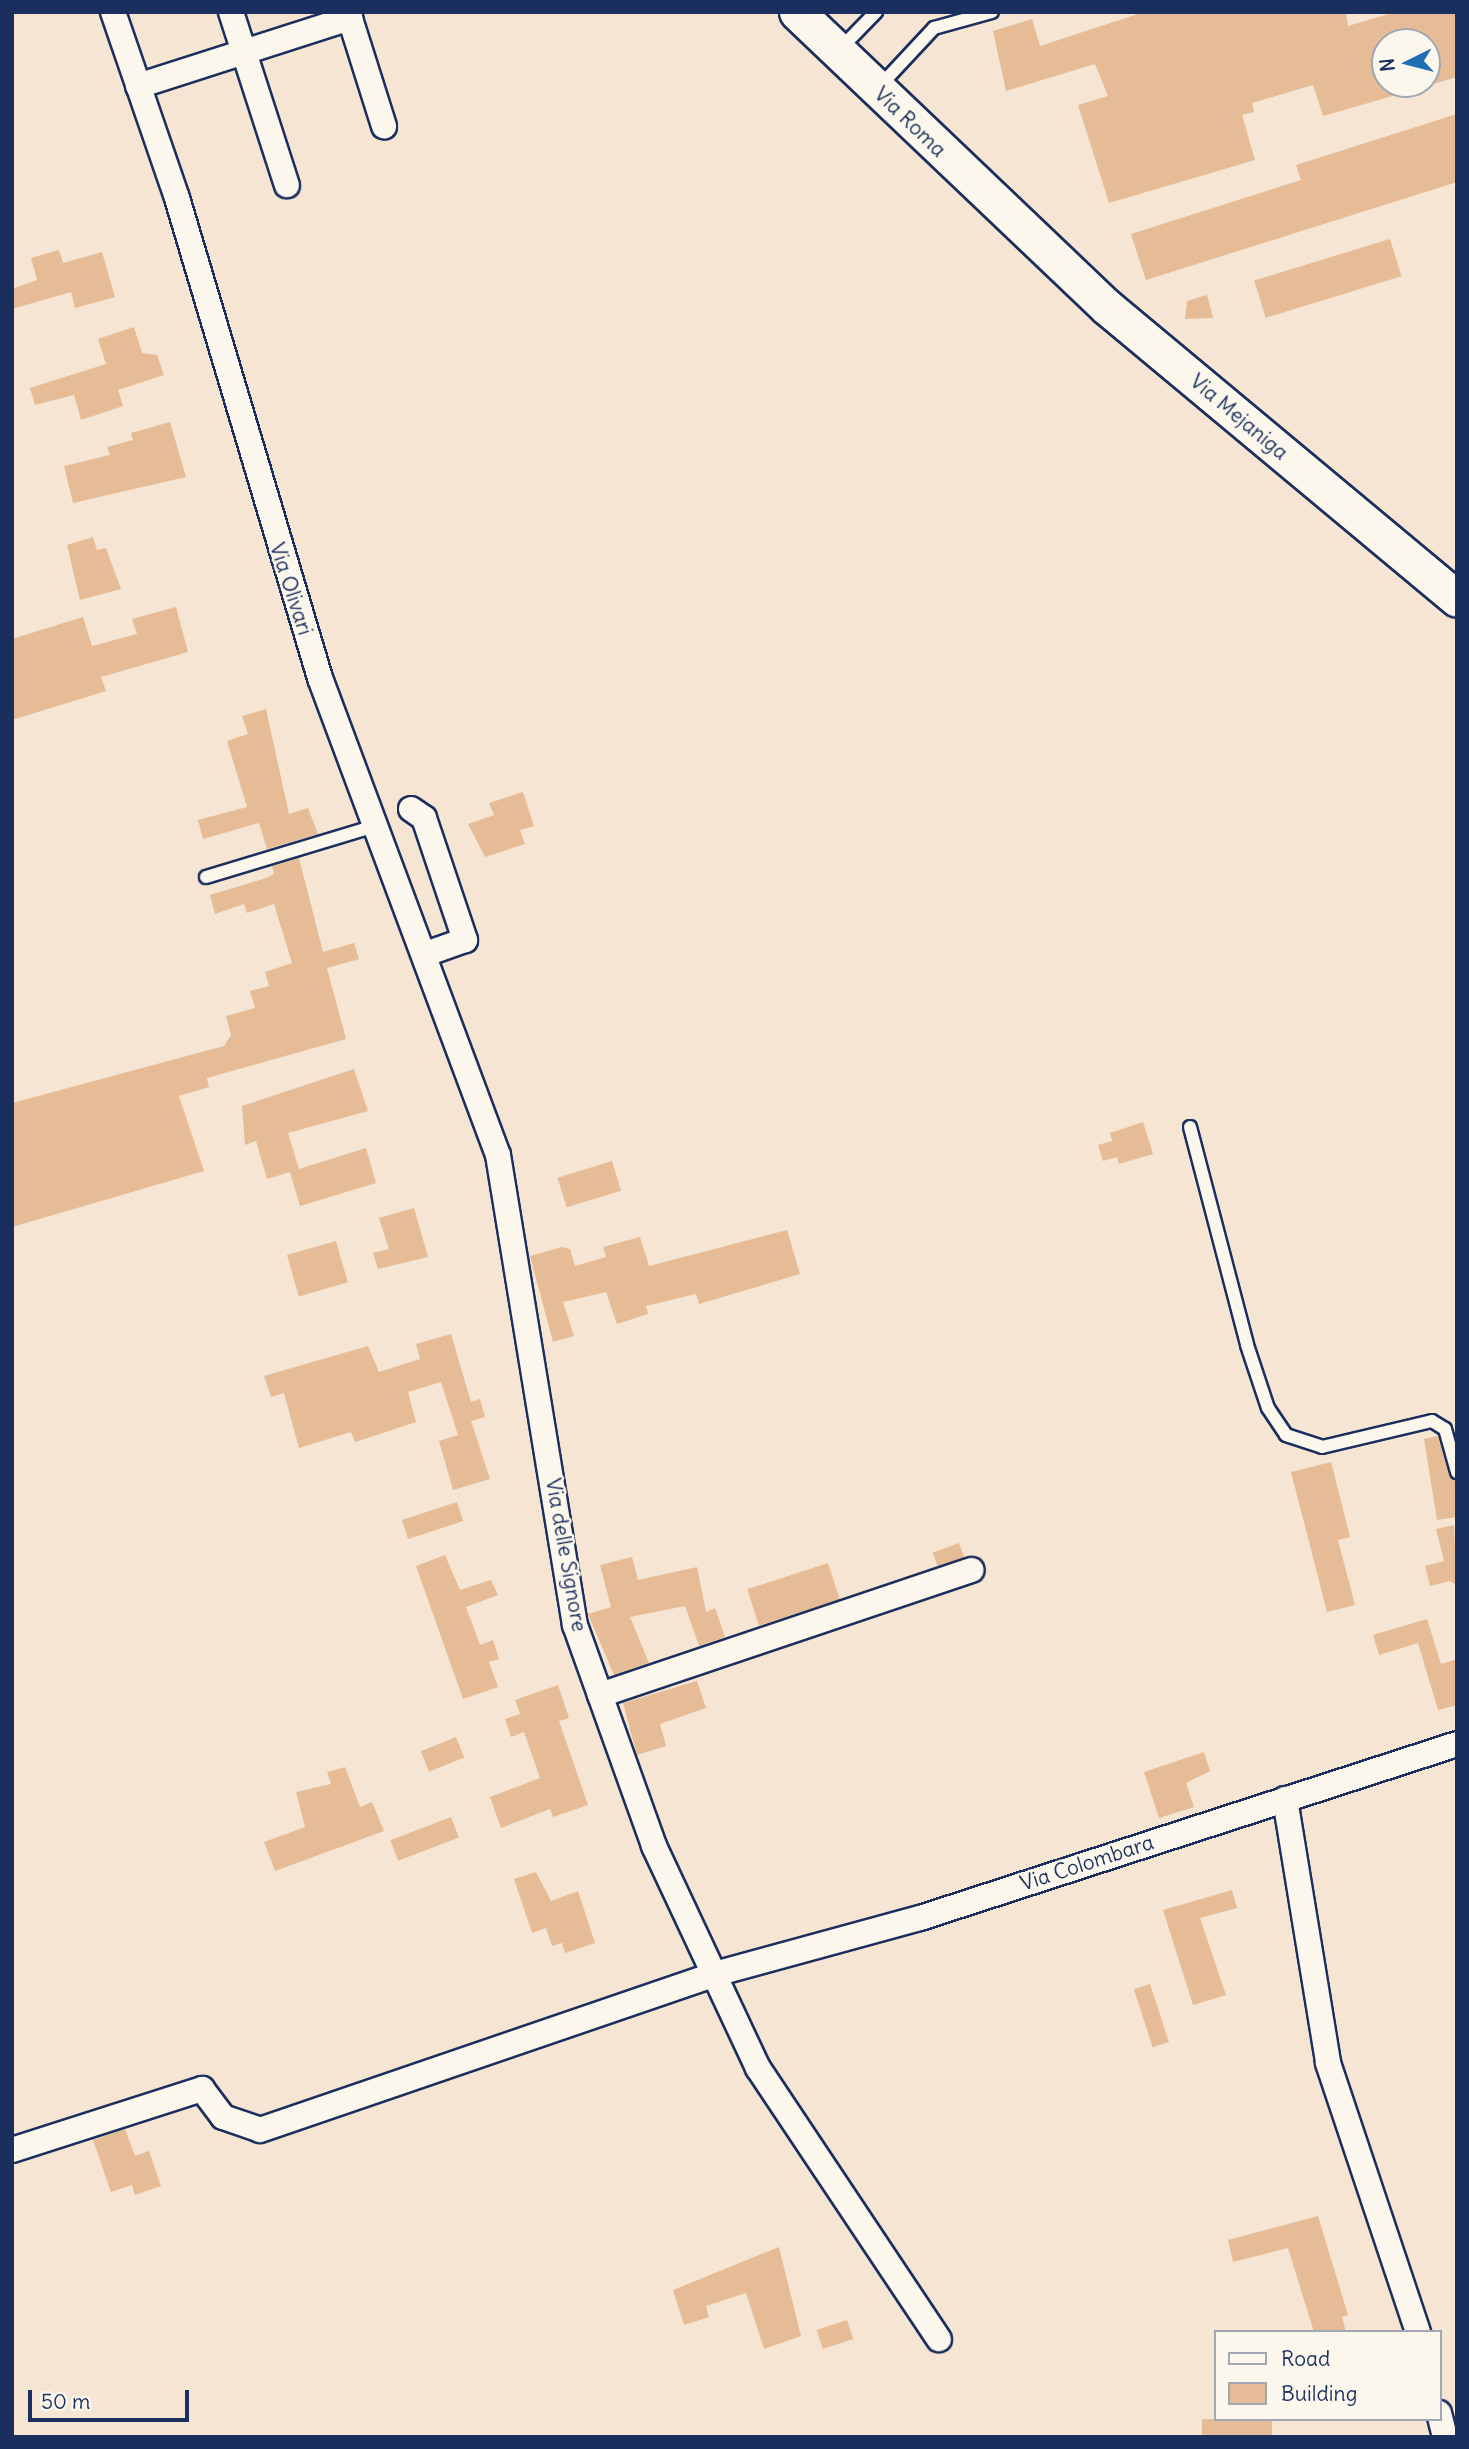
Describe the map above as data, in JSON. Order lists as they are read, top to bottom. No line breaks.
{"streets":{"main road":["Via Roma","Via Mejaniga"],"street":["Via Olivari","Via delle Signore","Via Colombara"]},"crossings":[["Via Roma","Via Mejaniga"],["Via Olivari","Via delle Signore"],["Via delle Signore","Via Colombara"]],"legend":["Road","Building"],"scale_bar":"50 m","north":"left"}
